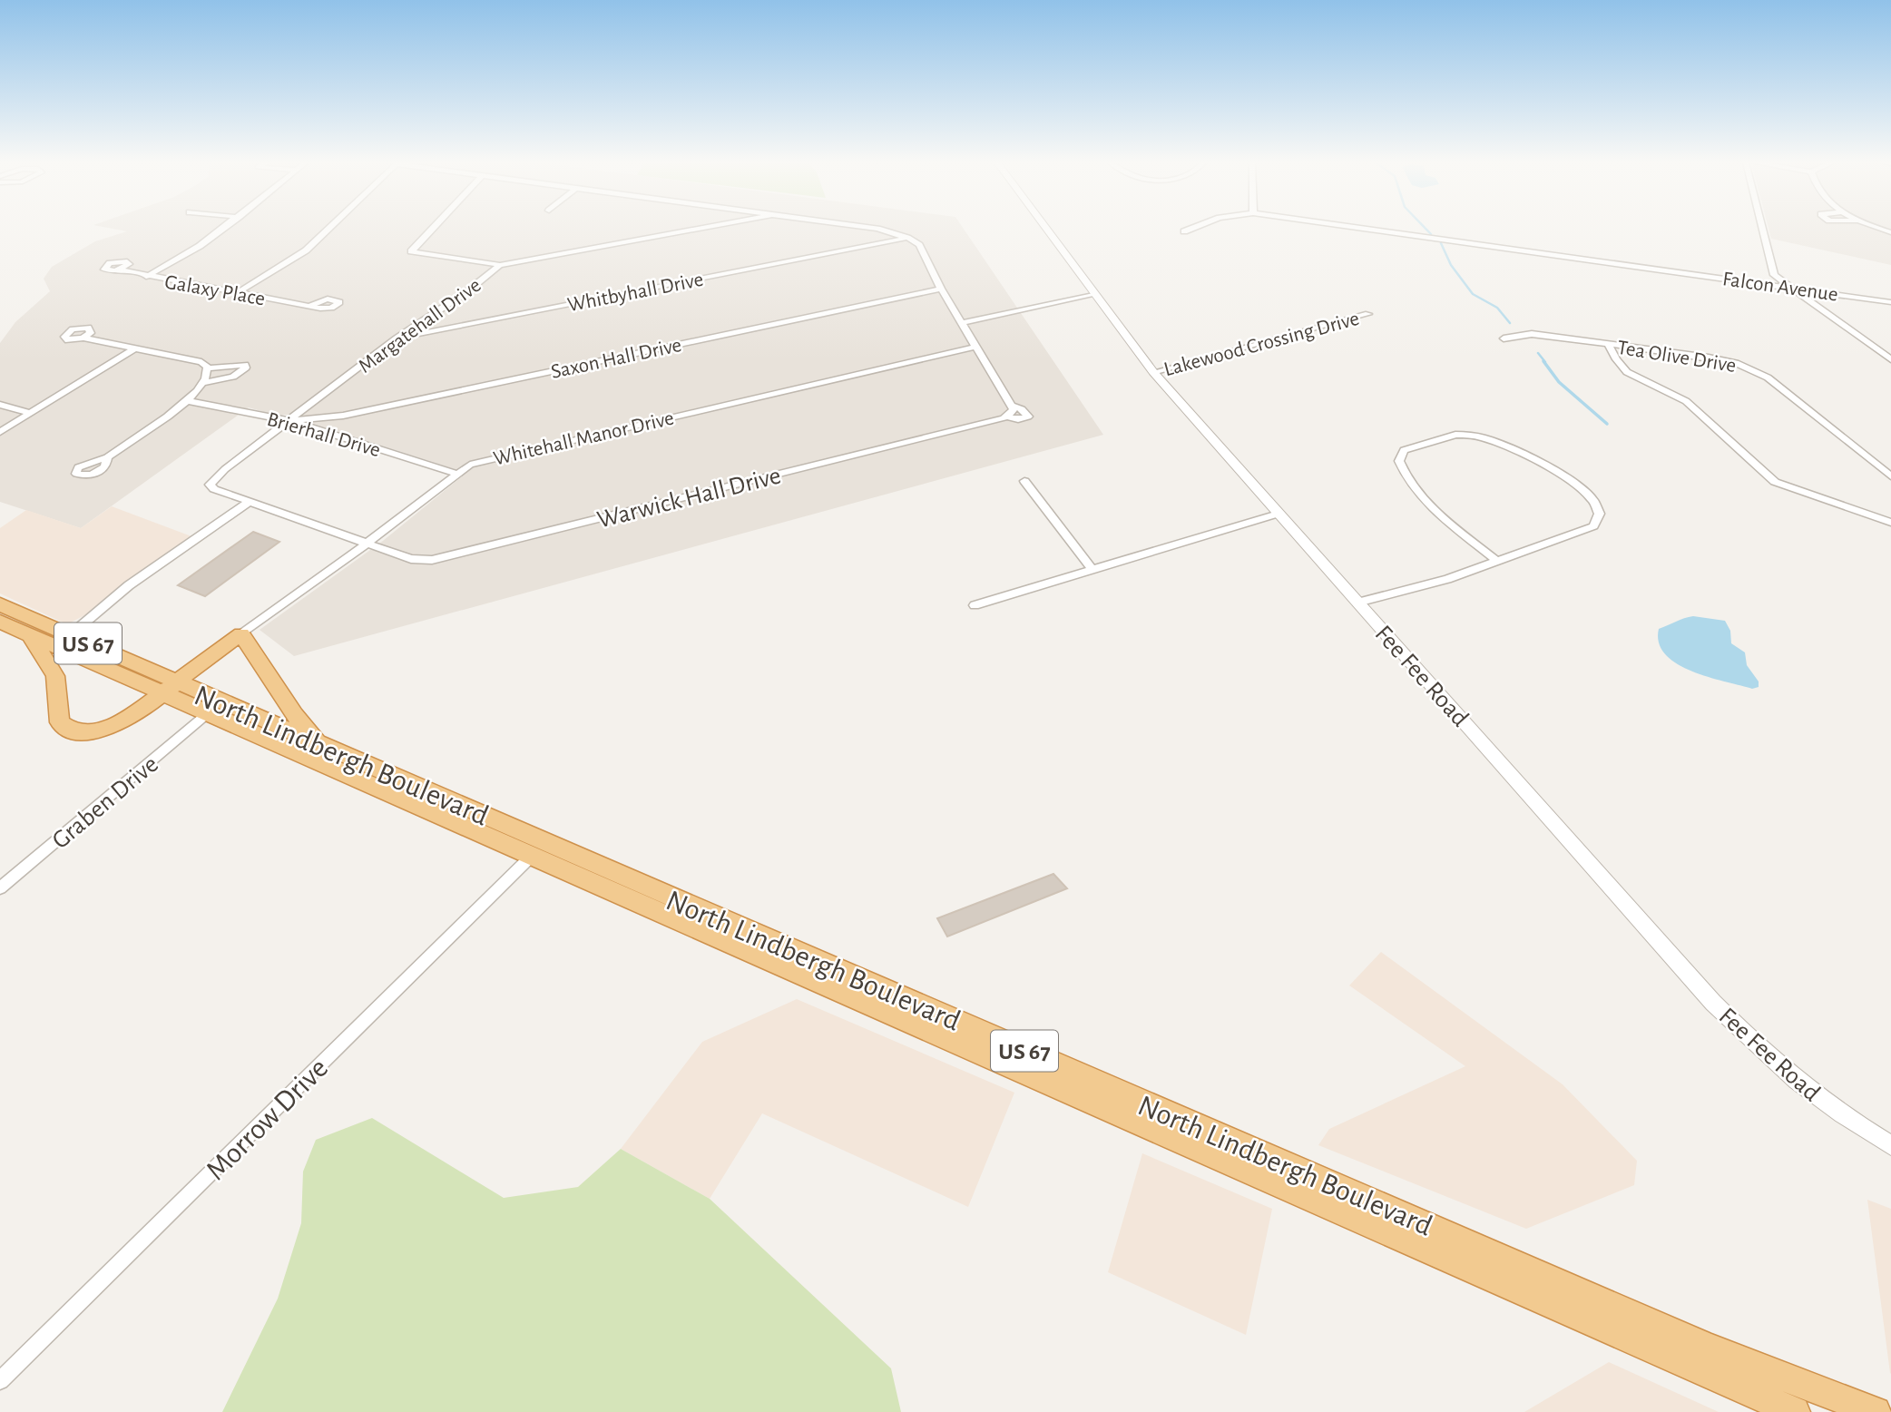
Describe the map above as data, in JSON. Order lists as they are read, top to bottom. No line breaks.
{"streets":{"highway":["US 67","North Lindbergh Boulevard"],"street":["Falcon Avenue","Galaxy Place","Whitbyhall Drive","Margatehall Drive","Lakewood Crossing Drive","Tea Olive Drive","Saxon Hall Drive","Brierhall Drive","Whitehall Manor Drive","Warwick Hall Drive","Fee Fee Road","Graben Drive","Morrow Drive"]},"crossings":[["Whitbyhall Drive","Margatehall Drive"],["Margatehall Drive","Saxon Hall Drive"],["Margatehall Drive","Brierhall Drive"],["Margatehall Drive","Warwick Hall Drive"],["Lakewood Crossing Drive","Fee Fee Road"],["Saxon Hall Drive","Brierhall Drive"],["Brierhall Drive","Whitehall Manor Drive"],["Whitehall Manor Drive","Warwick Hall Drive"],["North Lindbergh Boulevard","Graben Drive"],["North Lindbergh Boulevard","Morrow Drive"]]}
